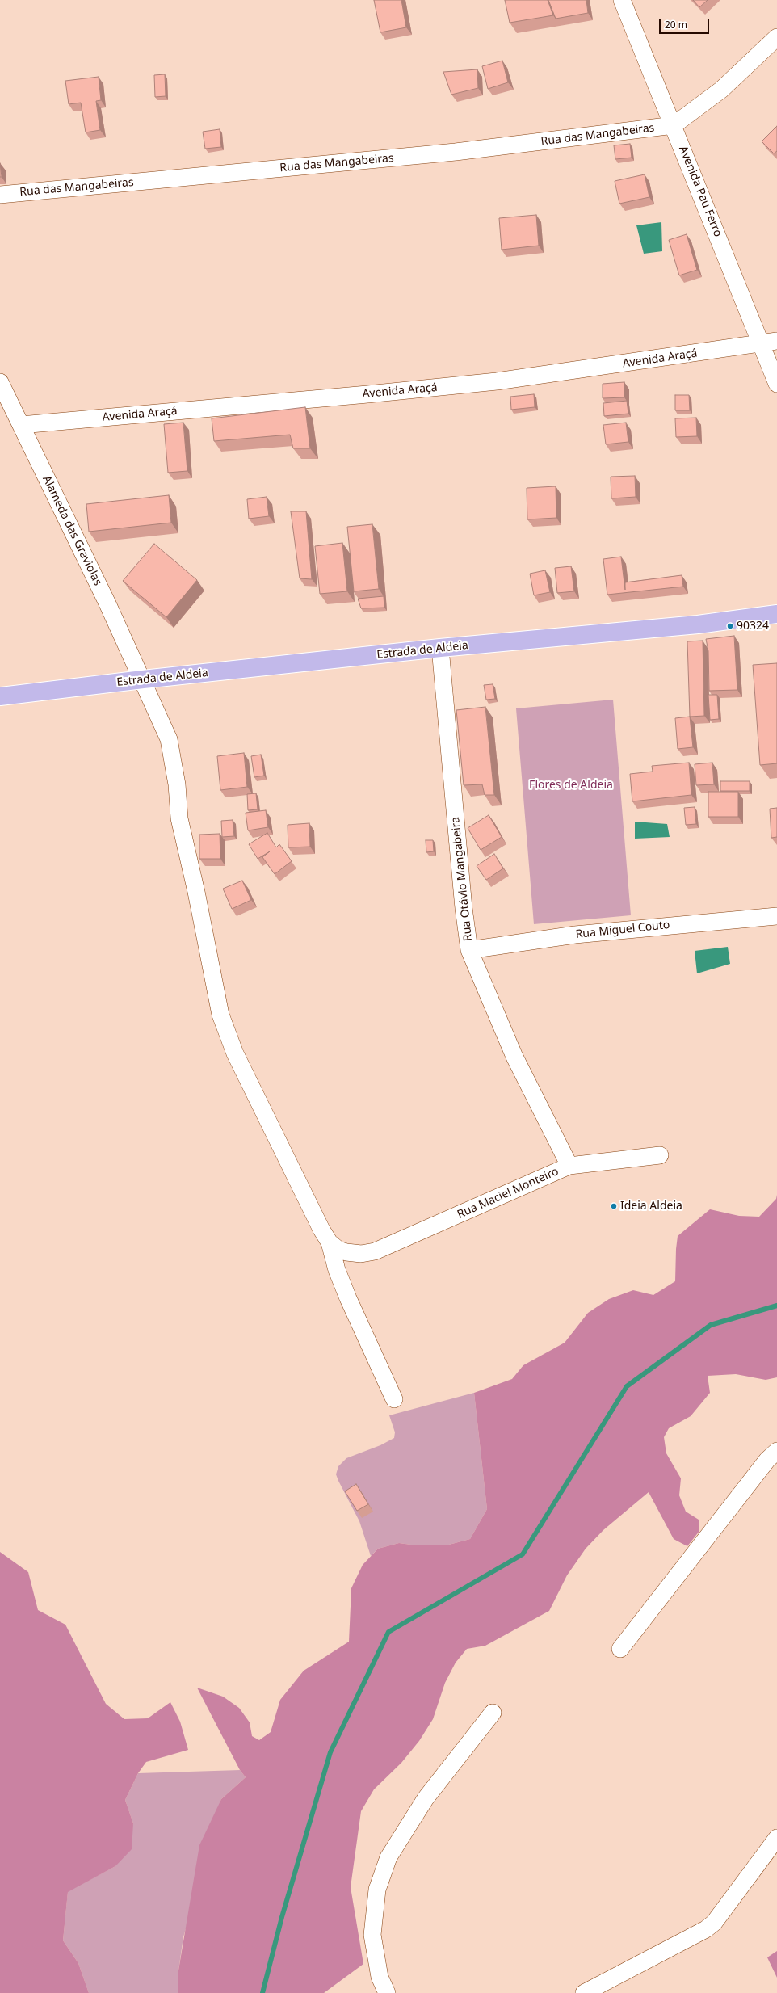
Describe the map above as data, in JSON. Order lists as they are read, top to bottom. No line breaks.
{"streets":{"main road":["Estrada de Aldeia"],"street":["Rua das Mangabeiras","Avenida Pau Ferro","Avenida Araçá","Alameda das Graviolas","Rua Otávio Mangabeira","Rua Miguel Couto","Rua Maciel Monteiro"]},"crossings":[["Rua das Mangabeiras","Avenida Pau Ferro"],["Avenida Pau Ferro","Avenida Araçá"],["Avenida Araçá","Alameda das Graviolas"],["Alameda das Graviolas","Estrada de Aldeia"],["Alameda das Graviolas","Rua Maciel Monteiro"],["Estrada de Aldeia","Rua Otávio Mangabeira"],["Rua Otávio Mangabeira","Rua Miguel Couto"],["Rua Otávio Mangabeira","Rua Maciel Monteiro"]],"parks":["Flores de Aldeia"],"places":["90324","Ideia Aldeia"],"scale_bar":"20 m"}
